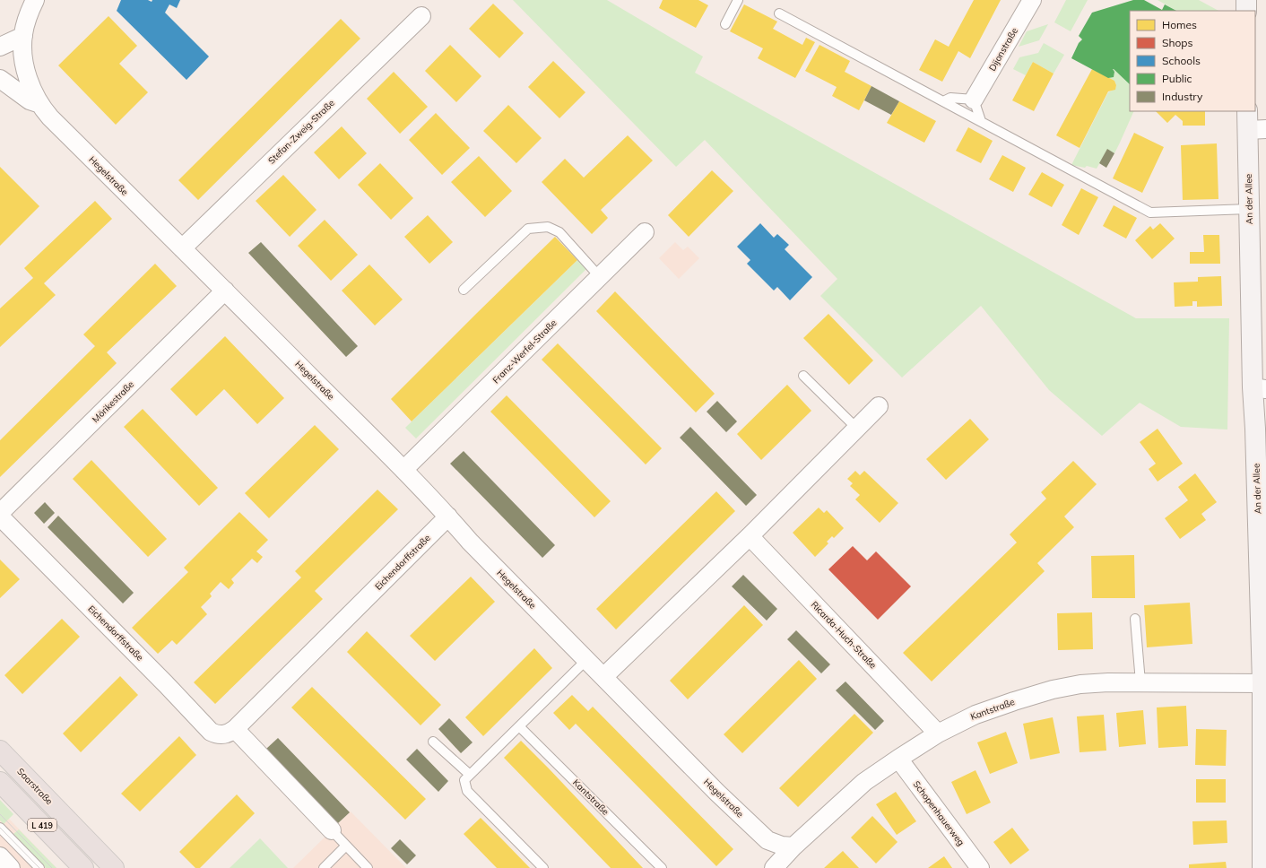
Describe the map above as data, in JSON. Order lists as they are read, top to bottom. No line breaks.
{"streets":{"highway":["Saarstraße","L 419"],"main road":["An der Allee"],"street":["Dijonstraße","Stefan-Zweig-Straße","Hegelstraße","Franz-Werfel-Straße","Mörikestraße","Eichendorffstraße","Ricarda-Huch-Straße","Kantstraße","Schopenhauerweg"]},"crossings":[["Stefan-Zweig-Straße","Hegelstraße"],["Hegelstraße","Franz-Werfel-Straße"],["Hegelstraße","Mörikestraße"],["Hegelstraße","Eichendorffstraße"],["Hegelstraße","Kantstraße"],["An der Allee","Kantstraße"],["Ricarda-Huch-Straße","Kantstraße"],["Kantstraße","Schopenhauerweg"]],"legend":["Homes","Shops","Schools","Public","Industry"]}
